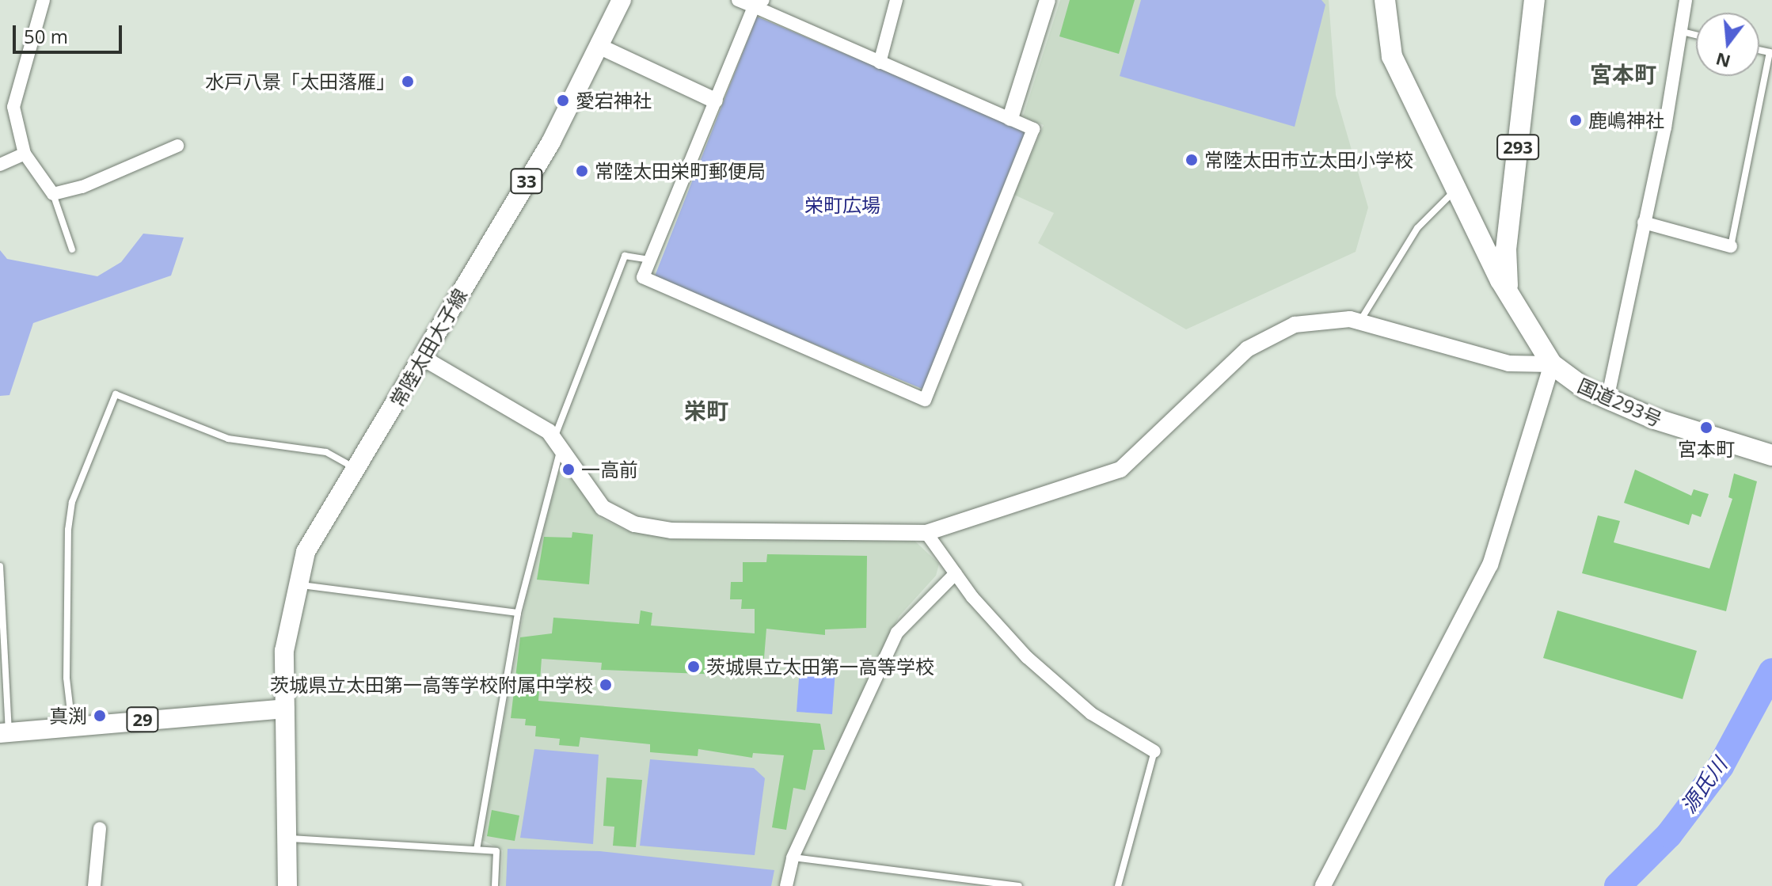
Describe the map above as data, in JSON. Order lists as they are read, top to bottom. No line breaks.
{"streets":{"highway":["293","国道293号"],"main road":["33","常陸太田大子線","29"]},"crossings":[["293","国道293号"],["常陸太田大子線","29"]],"districts":["宮本町","栄町"],"water":["源氏川"],"parks":["栄町広場"],"places":["水戸八景「太田落雁」","愛宕神社","鹿嶋神社","常陸太田市立太田小学校","常陸太田栄町郵便局","宮本町","一高前","茨城県立太田第一高等学校","茨城県立太田第一高等学校附属中学校","真渕"],"scale_bar":"50 m","north":"bottom"}
